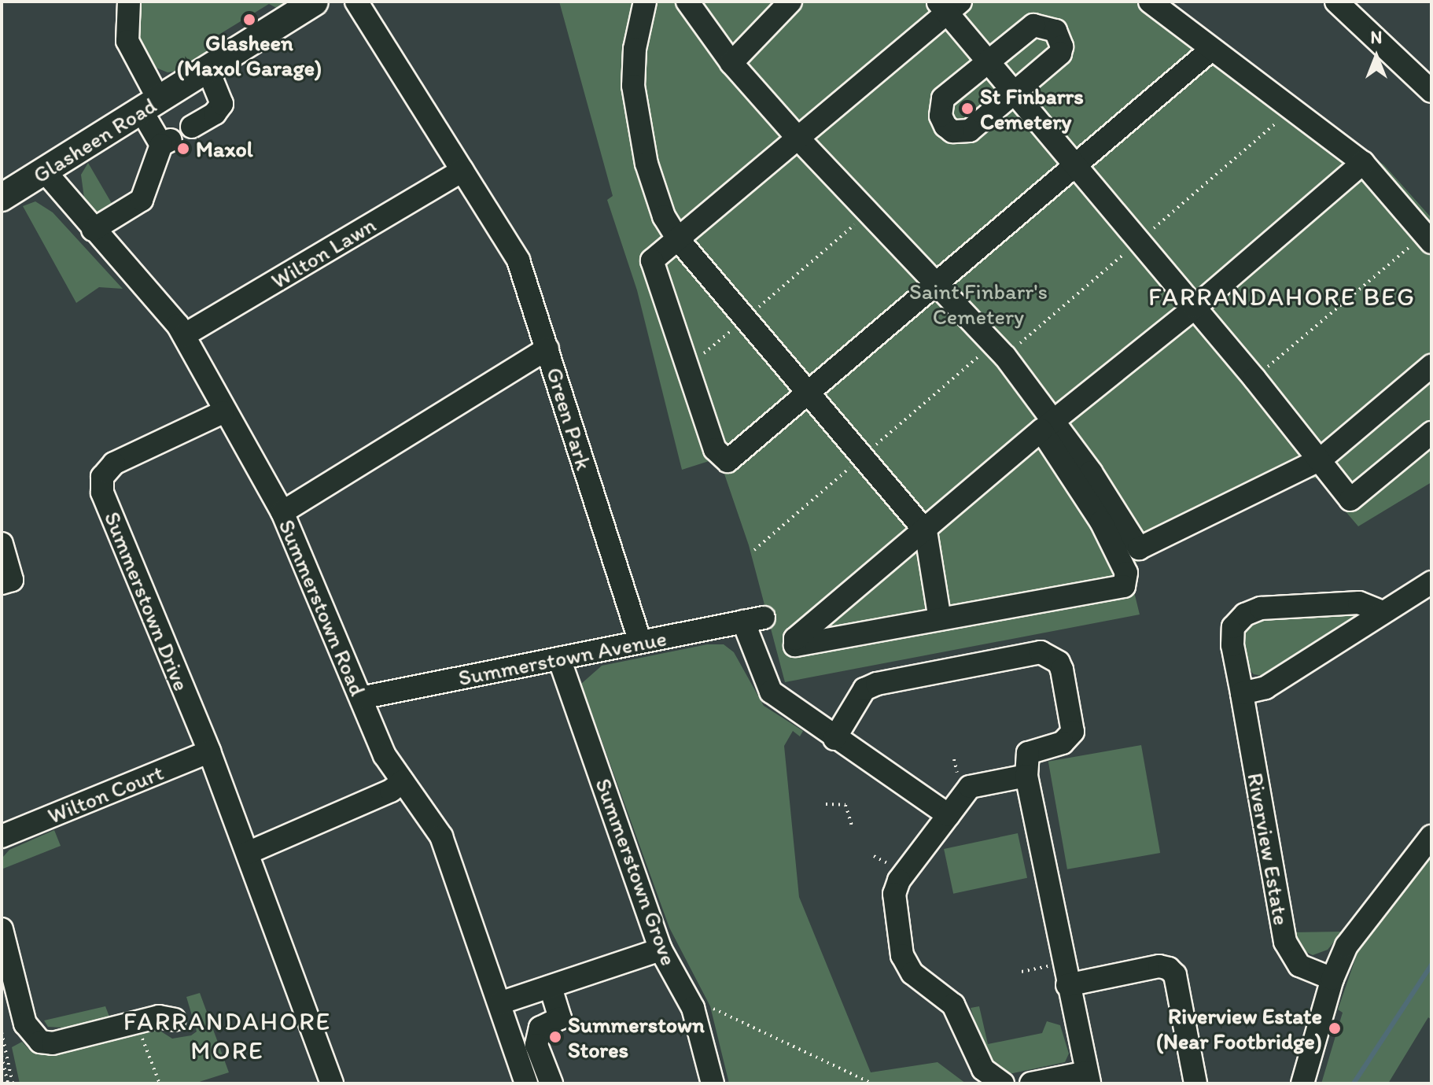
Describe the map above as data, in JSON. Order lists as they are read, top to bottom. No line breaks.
{"streets":{"main road":["Glasheen Road"],"street":["Wilton Lawn","Green Park","Summerstown Drive","Summerstown Road","Summerstown Avenue","Wilton Court","Riverview Estate","Summerstown Grove"]},"crossings":[["Glasheen Road","Summerstown Road"],["Wilton Lawn","Summerstown Road"],["Green Park","Summerstown Road"],["Green Park","Summerstown Avenue"],["Summerstown Drive","Summerstown Road"],["Summerstown Drive","Wilton Court"],["Summerstown Road","Summerstown Avenue"],["Summerstown Avenue","Summerstown Grove"]],"districts":["FARRANDAHORE BEG","FARRANDAHORE MORE"],"parks":["Saint Finbarr's Cemetery"],"places":["Glasheen (Maxol Garage)","St Finbarrs Cemetery","Maxol","Riverview Estate (Near Footbridge)","Summerstown Stores"],"north":"top"}
